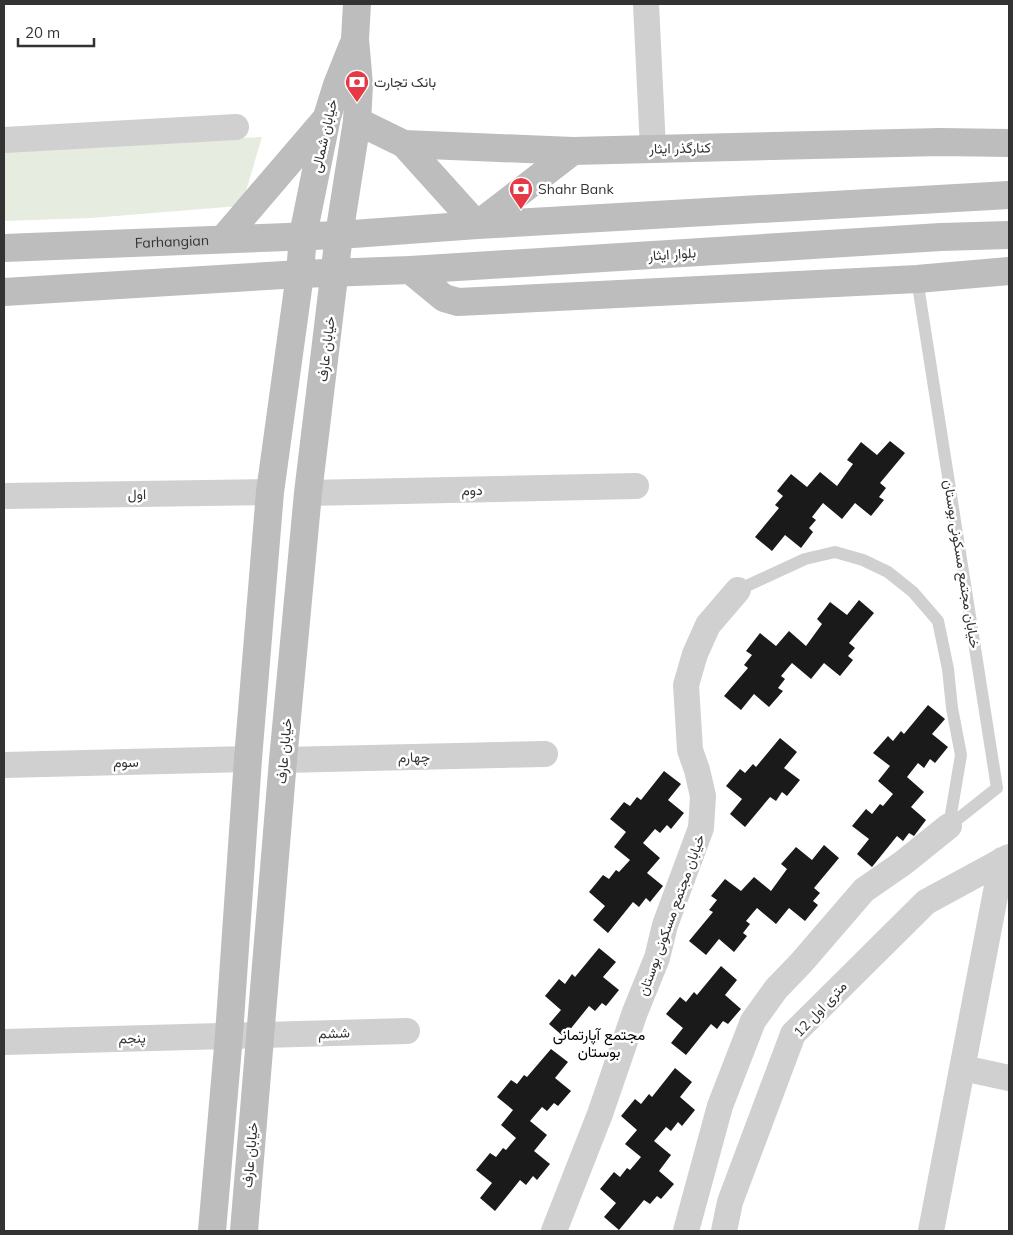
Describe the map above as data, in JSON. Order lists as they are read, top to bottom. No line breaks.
{"streets":{"main road":["خیابان شمالی","کنارگذر ایثار","Farhangian","بلوار ایثار","خیابان عارف"],"street":["دوم","اول","خیابان مجتمع مسکونی بوستان","چهارم","سوم","12 متری اول","ششم","پنجم"]},"crossings":[["خیابان شمالی","کنارگذر ایثار"],["خیابان شمالی","Farhangian"],["خیابان شمالی","بلوار ایثار"],["خیابان شمالی","خیابان عارف"],["بلوار ایثار","خیابان عارف"],["خیابان عارف","دوم"],["خیابان عارف","چهارم"],["خیابان عارف","ششم"],["خیابان عارف","پنجم"],["ششم","پنجم"]],"districts":["مجتمع آپارتمانی بوستان"],"places":{"bank":["بانک تجارت","Shahr Bank"]},"scale_bar":"20 m"}
